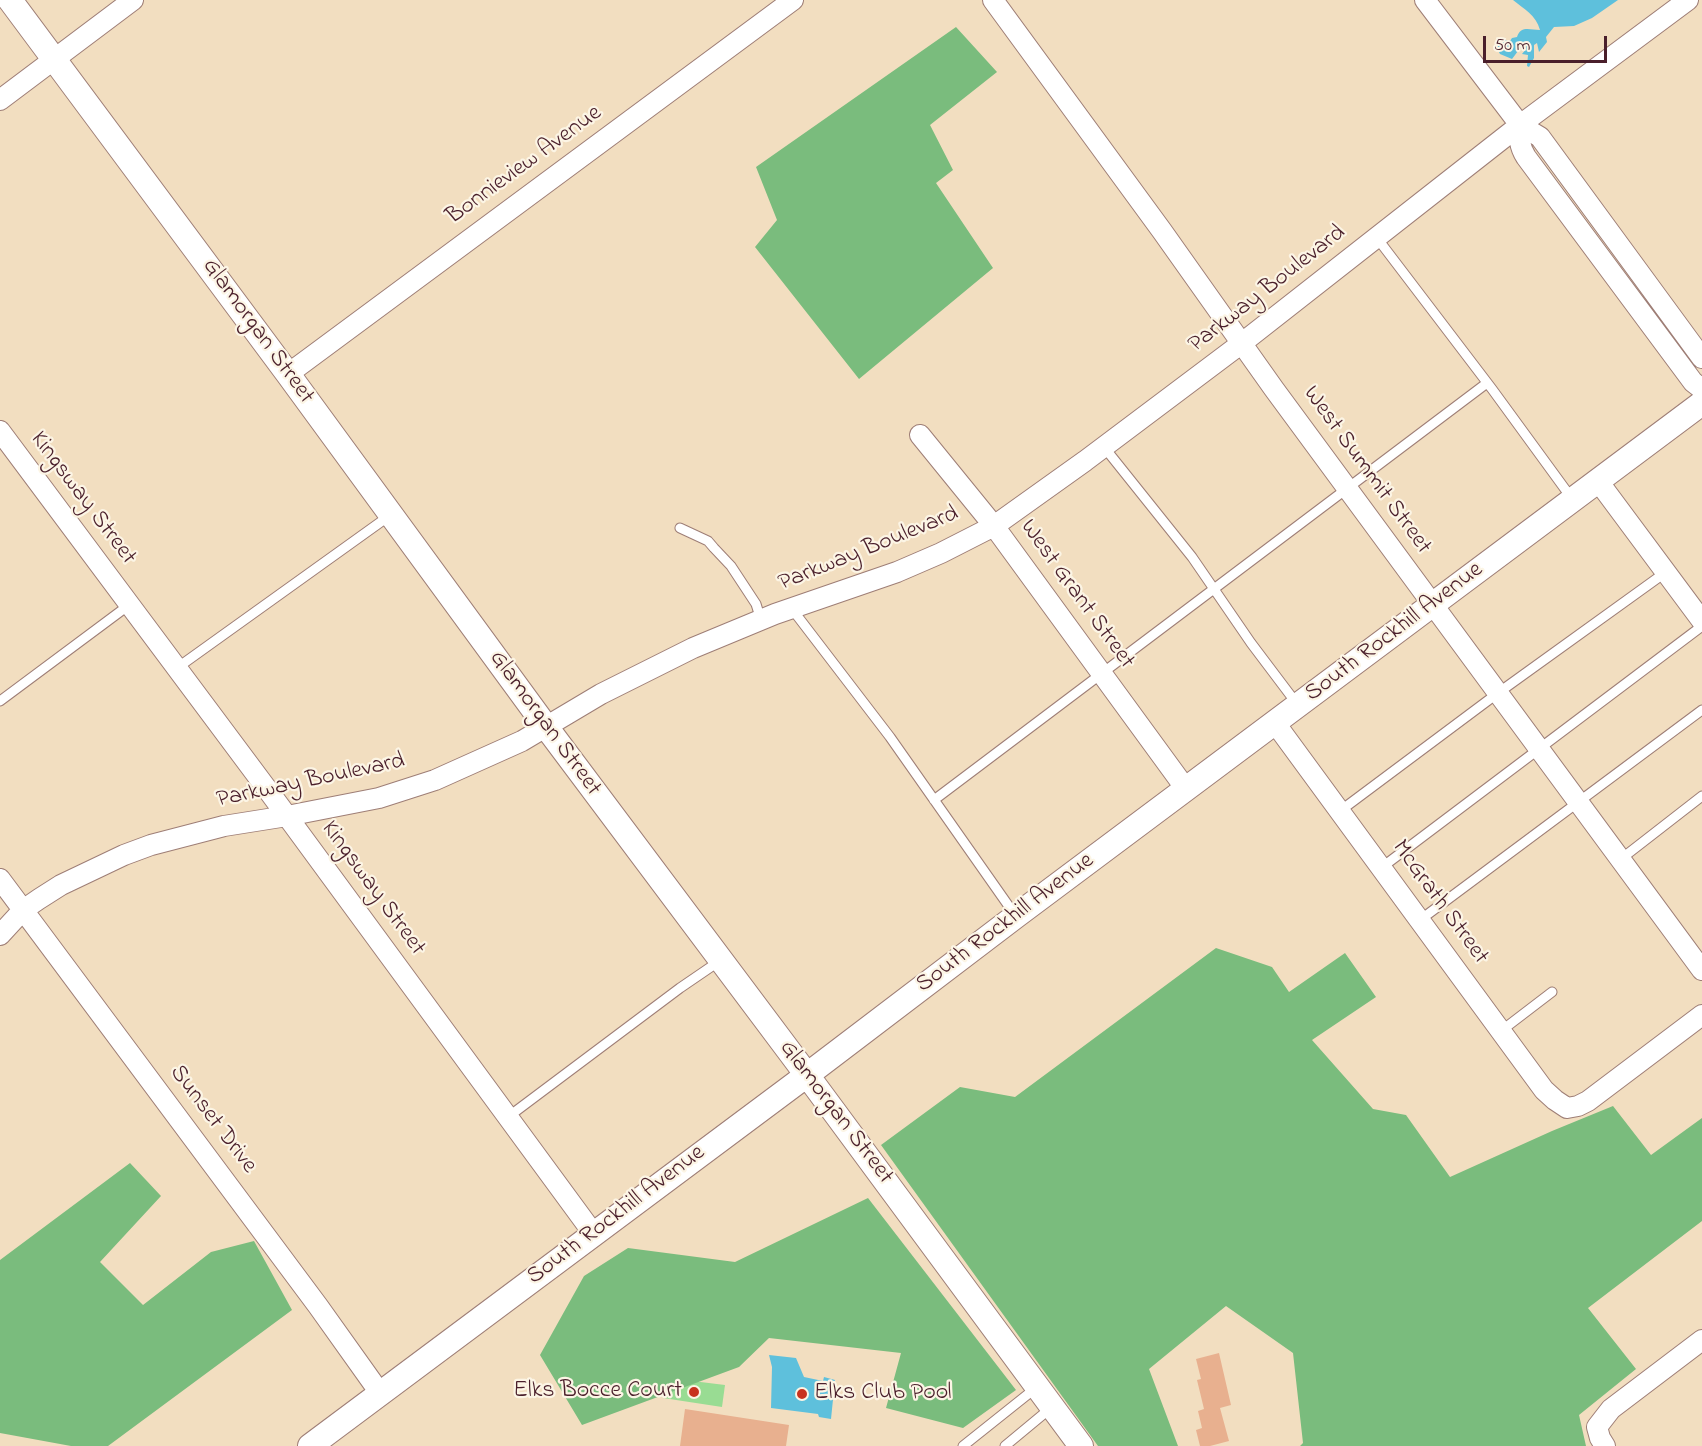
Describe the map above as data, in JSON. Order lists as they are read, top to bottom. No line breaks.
{"streets":{"street":["Bonnieview Avenue","Parkway Boulevard","Glamorgan Street","West Summit Street","Kingsway Street","West Grant Street","South Rockhill Avenue","McGrath Street","Sunset Drive"]},"crossings":[["Bonnieview Avenue","Glamorgan Street"],["Parkway Boulevard","Glamorgan Street"],["Parkway Boulevard","West Summit Street"],["Parkway Boulevard","Kingsway Street"],["Parkway Boulevard","West Grant Street"],["Parkway Boulevard","Sunset Drive"],["Glamorgan Street","South Rockhill Avenue"],["West Summit Street","South Rockhill Avenue"],["Kingsway Street","South Rockhill Avenue"],["West Grant Street","South Rockhill Avenue"],["South Rockhill Avenue","McGrath Street"],["South Rockhill Avenue","Sunset Drive"]],"places":["Elks Bocce Court","Elks Club Pool"],"scale_bar":"50 m"}
